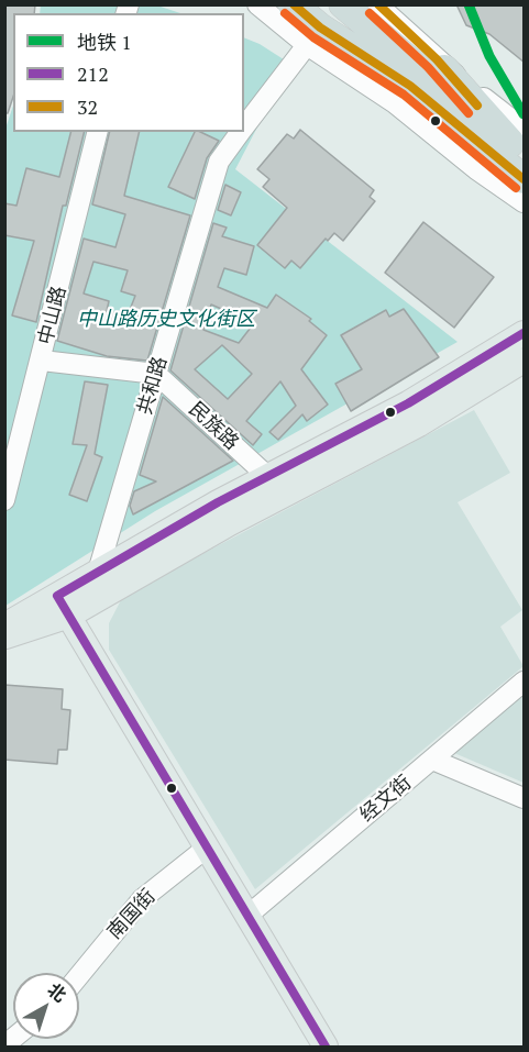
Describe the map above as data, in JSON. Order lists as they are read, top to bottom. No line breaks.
{"streets":{"street":["中山路","共和路","民族路","经文街","南国街"]},"crossings":[["共和路","民族路"]],"parks":["中山路历史文化街区"],"lines":["metro line 1","transit line 32","transit line 212"],"legend":["地铁 1","212","32"],"north":"top right"}
